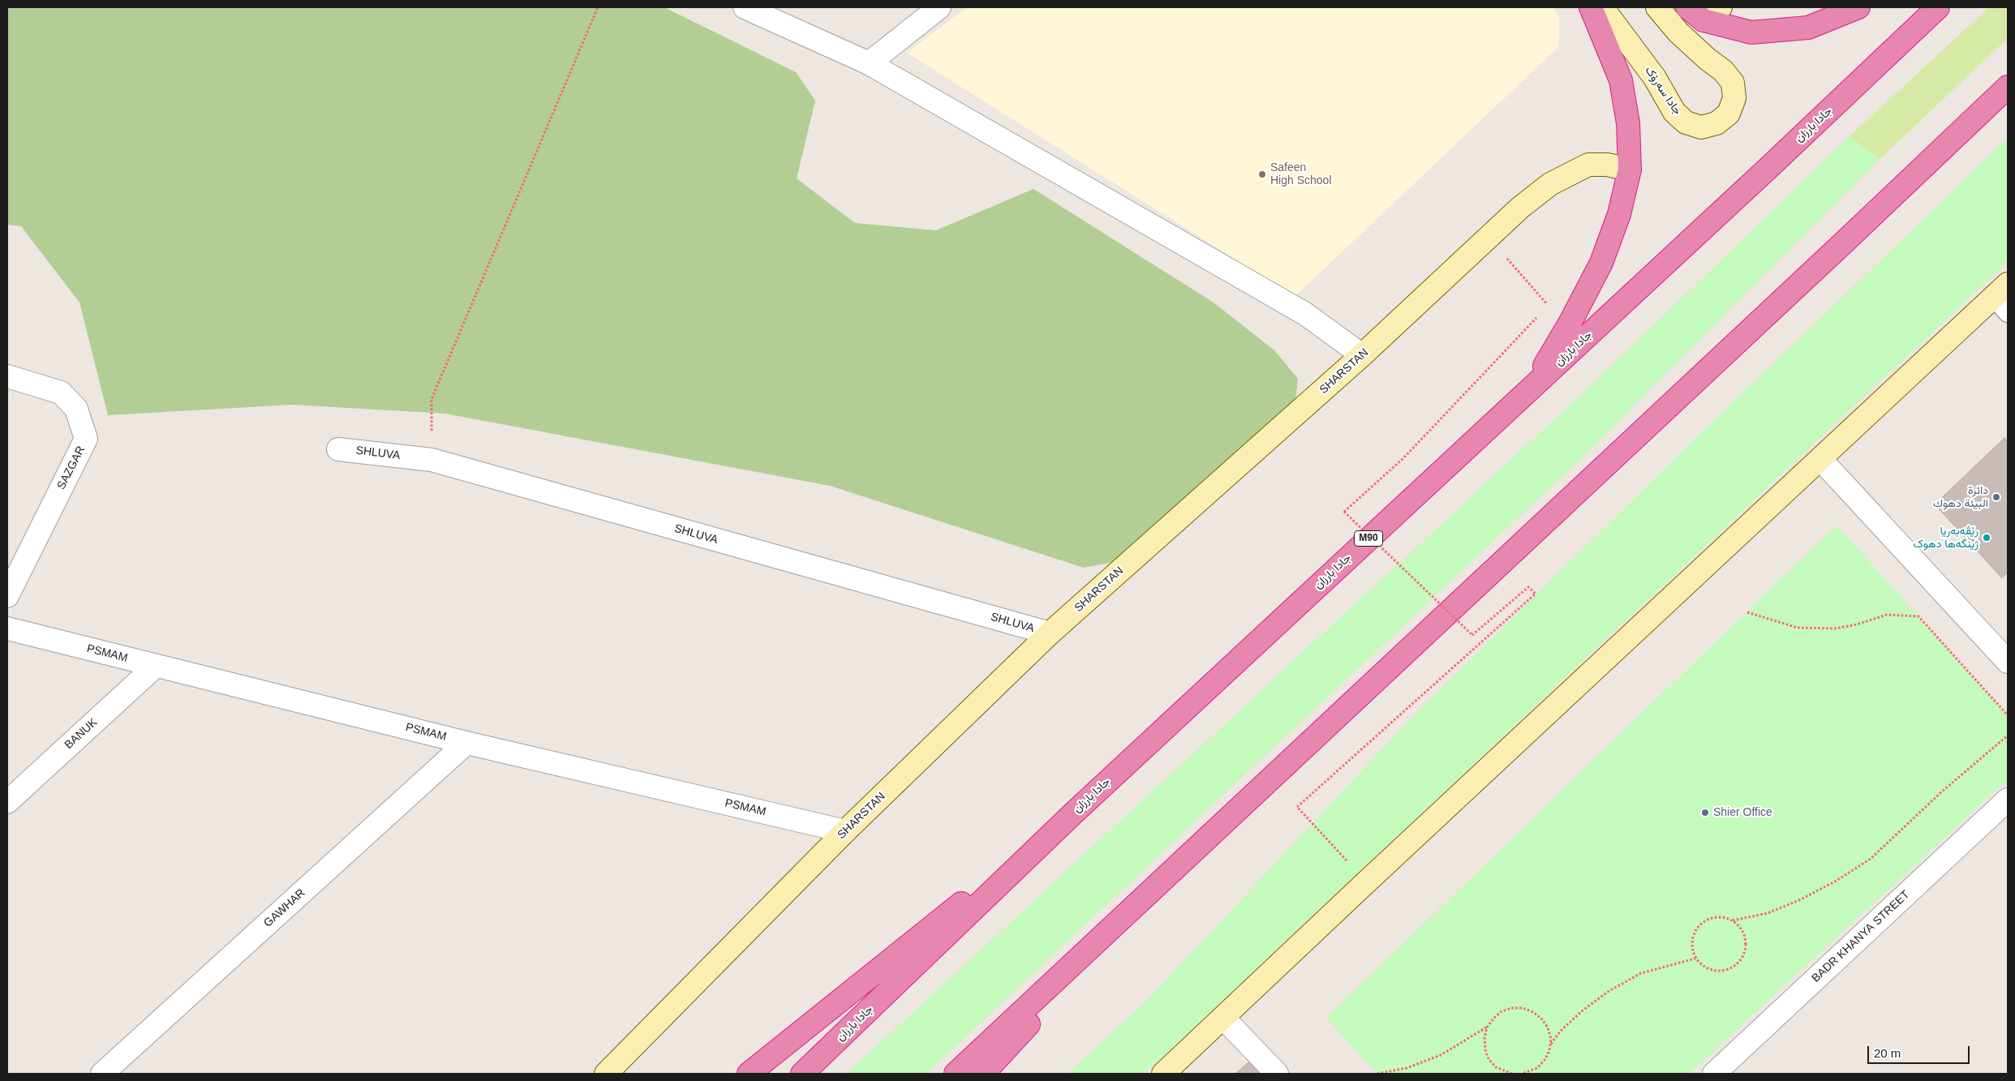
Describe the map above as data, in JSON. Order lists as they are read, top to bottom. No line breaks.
{"streets":{"highway":["جادا بارزان","M90"],"main road":["جادا سەرۆک","SHARSTAN"],"street":["SHLUVA","SAZGAR","PSMAM","BANUK","GAWHAR","BADR KHANYA STREET"]},"crossings":[["SHARSTAN","SHLUVA"],["SHARSTAN","PSMAM"],["PSMAM","BANUK"],["PSMAM","GAWHAR"]],"places":["Safeen High School","دائرة البيئة دهوك","رێڤه‌به‌ریا ژینگەها دهوک","Shier Office"],"scale_bar":"20 m"}
